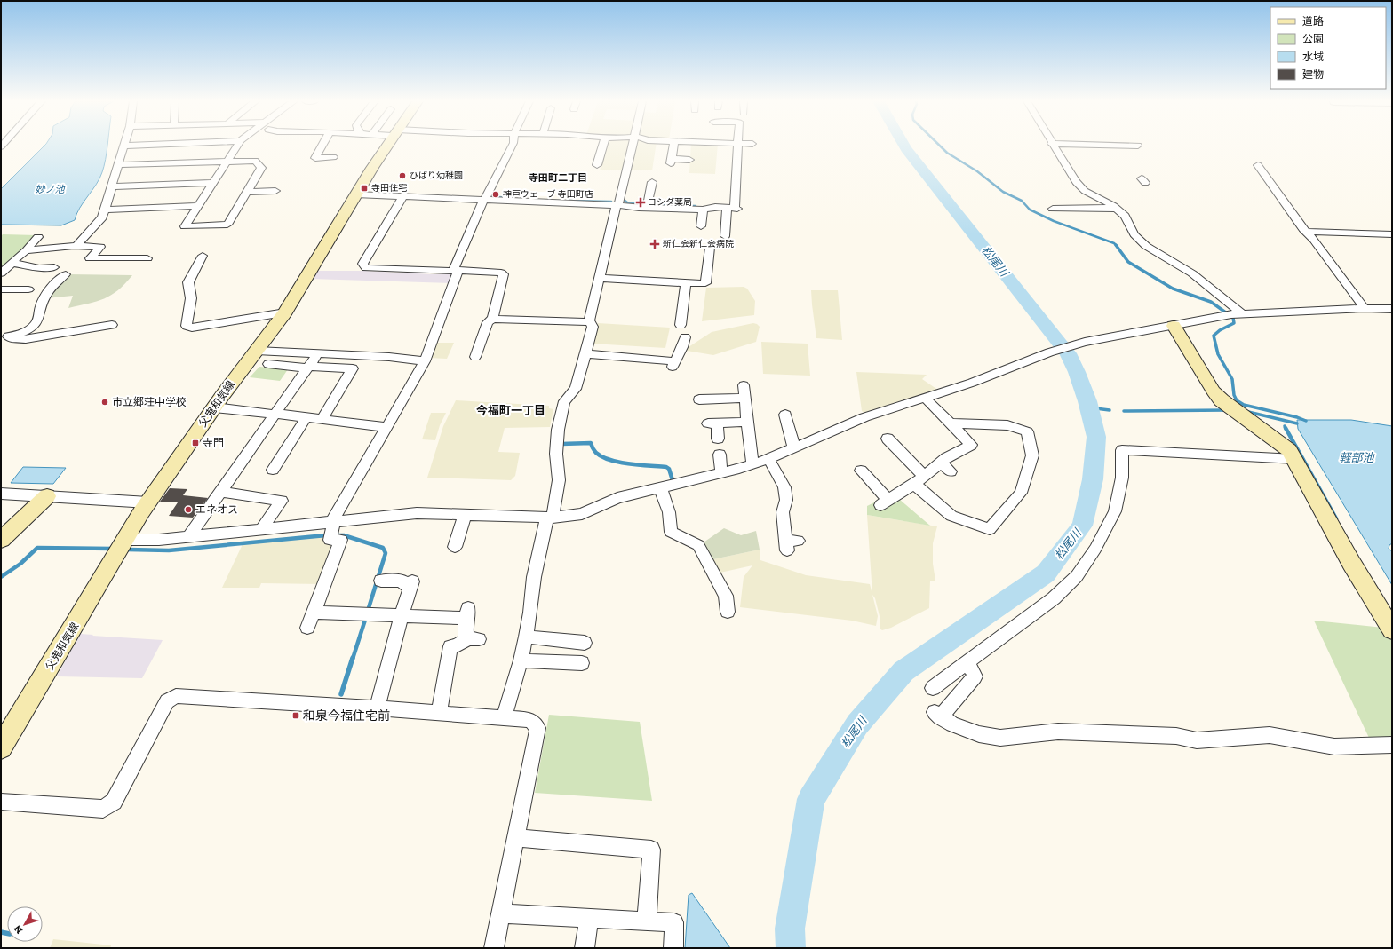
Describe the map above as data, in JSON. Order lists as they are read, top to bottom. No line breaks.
{"streets":{"main road":["父鬼和気線"]},"districts":["寺田町二丁目","今福町一丁目"],"water":["妙ノ池","松尾川","軽部池"],"places":{"other":["ひばり幼稚園","神戸ウェーブ 寺田町店","市立郷荘中学校","エネオス"],"transit":["寺田住宅","寺門","和泉今福住宅前"],"health":["ヨシダ薬局","新仁会新仁会病院"]},"legend":["道路","公園","水域","建物"],"north":"bottom left"}
